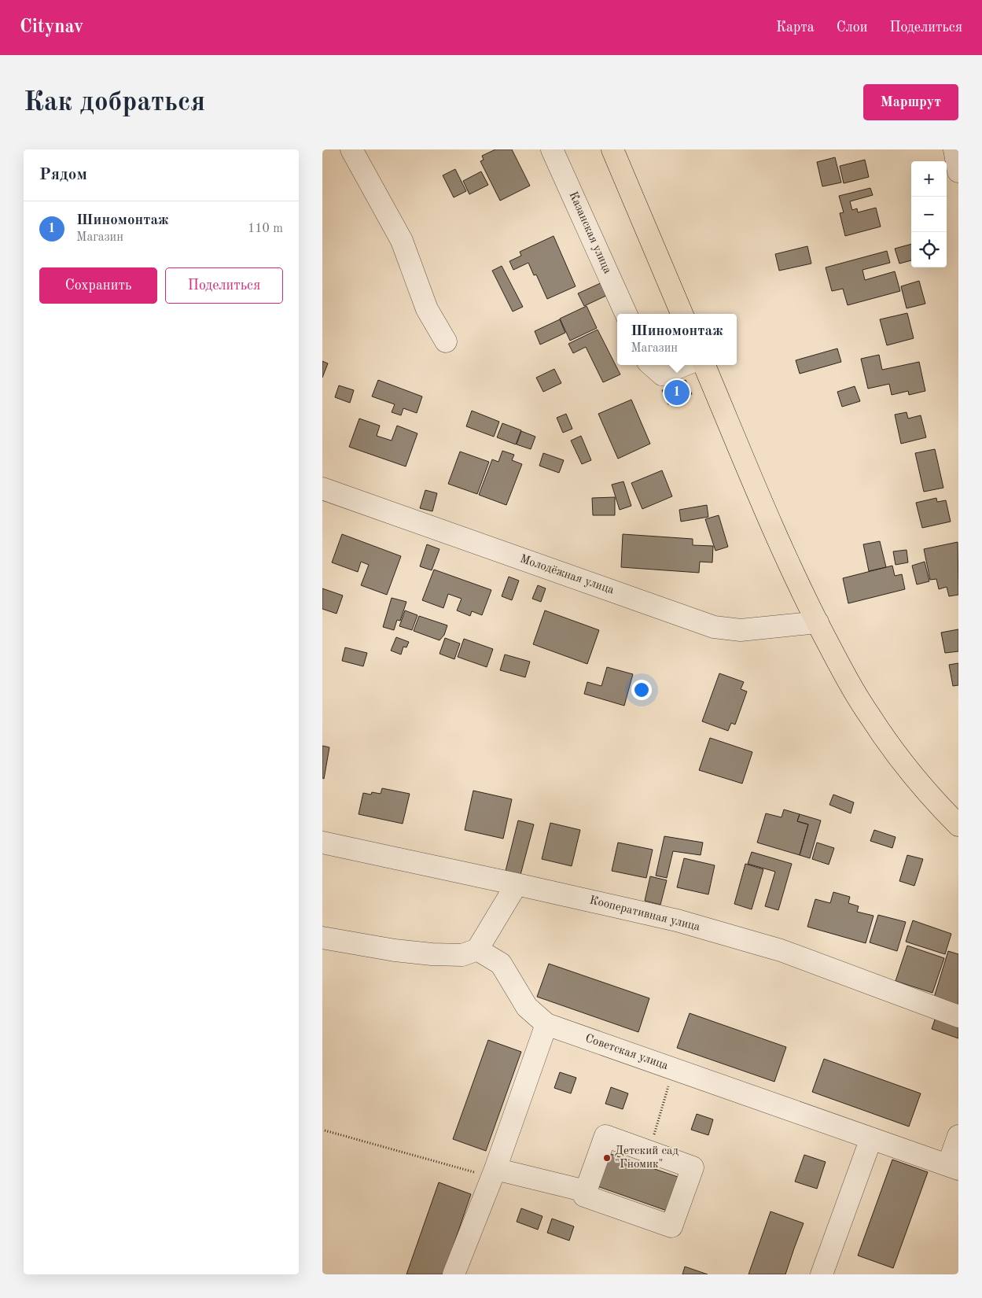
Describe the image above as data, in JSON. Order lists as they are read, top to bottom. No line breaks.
{"streets":{"street":["Казанская улица","Молодёжная улица","Кооперативная улица","Советская улица"]},"places":["Детский сад \"Гномик\""],"page":{"header":"Citynav","nav":["Карта","Слои","Поделиться"],"buttons":["Маршрут",["Сохранить","Поделиться"]],"title":"Как добраться","heading":"Рядом","map_buttons":["+","−"],"list":[{"mark":"1","name":"Шиномонтаж","note":"Магазин","value":"110 m"}],"popup":["Шиномонтаж","Магазин"],"pins":"1"}}
